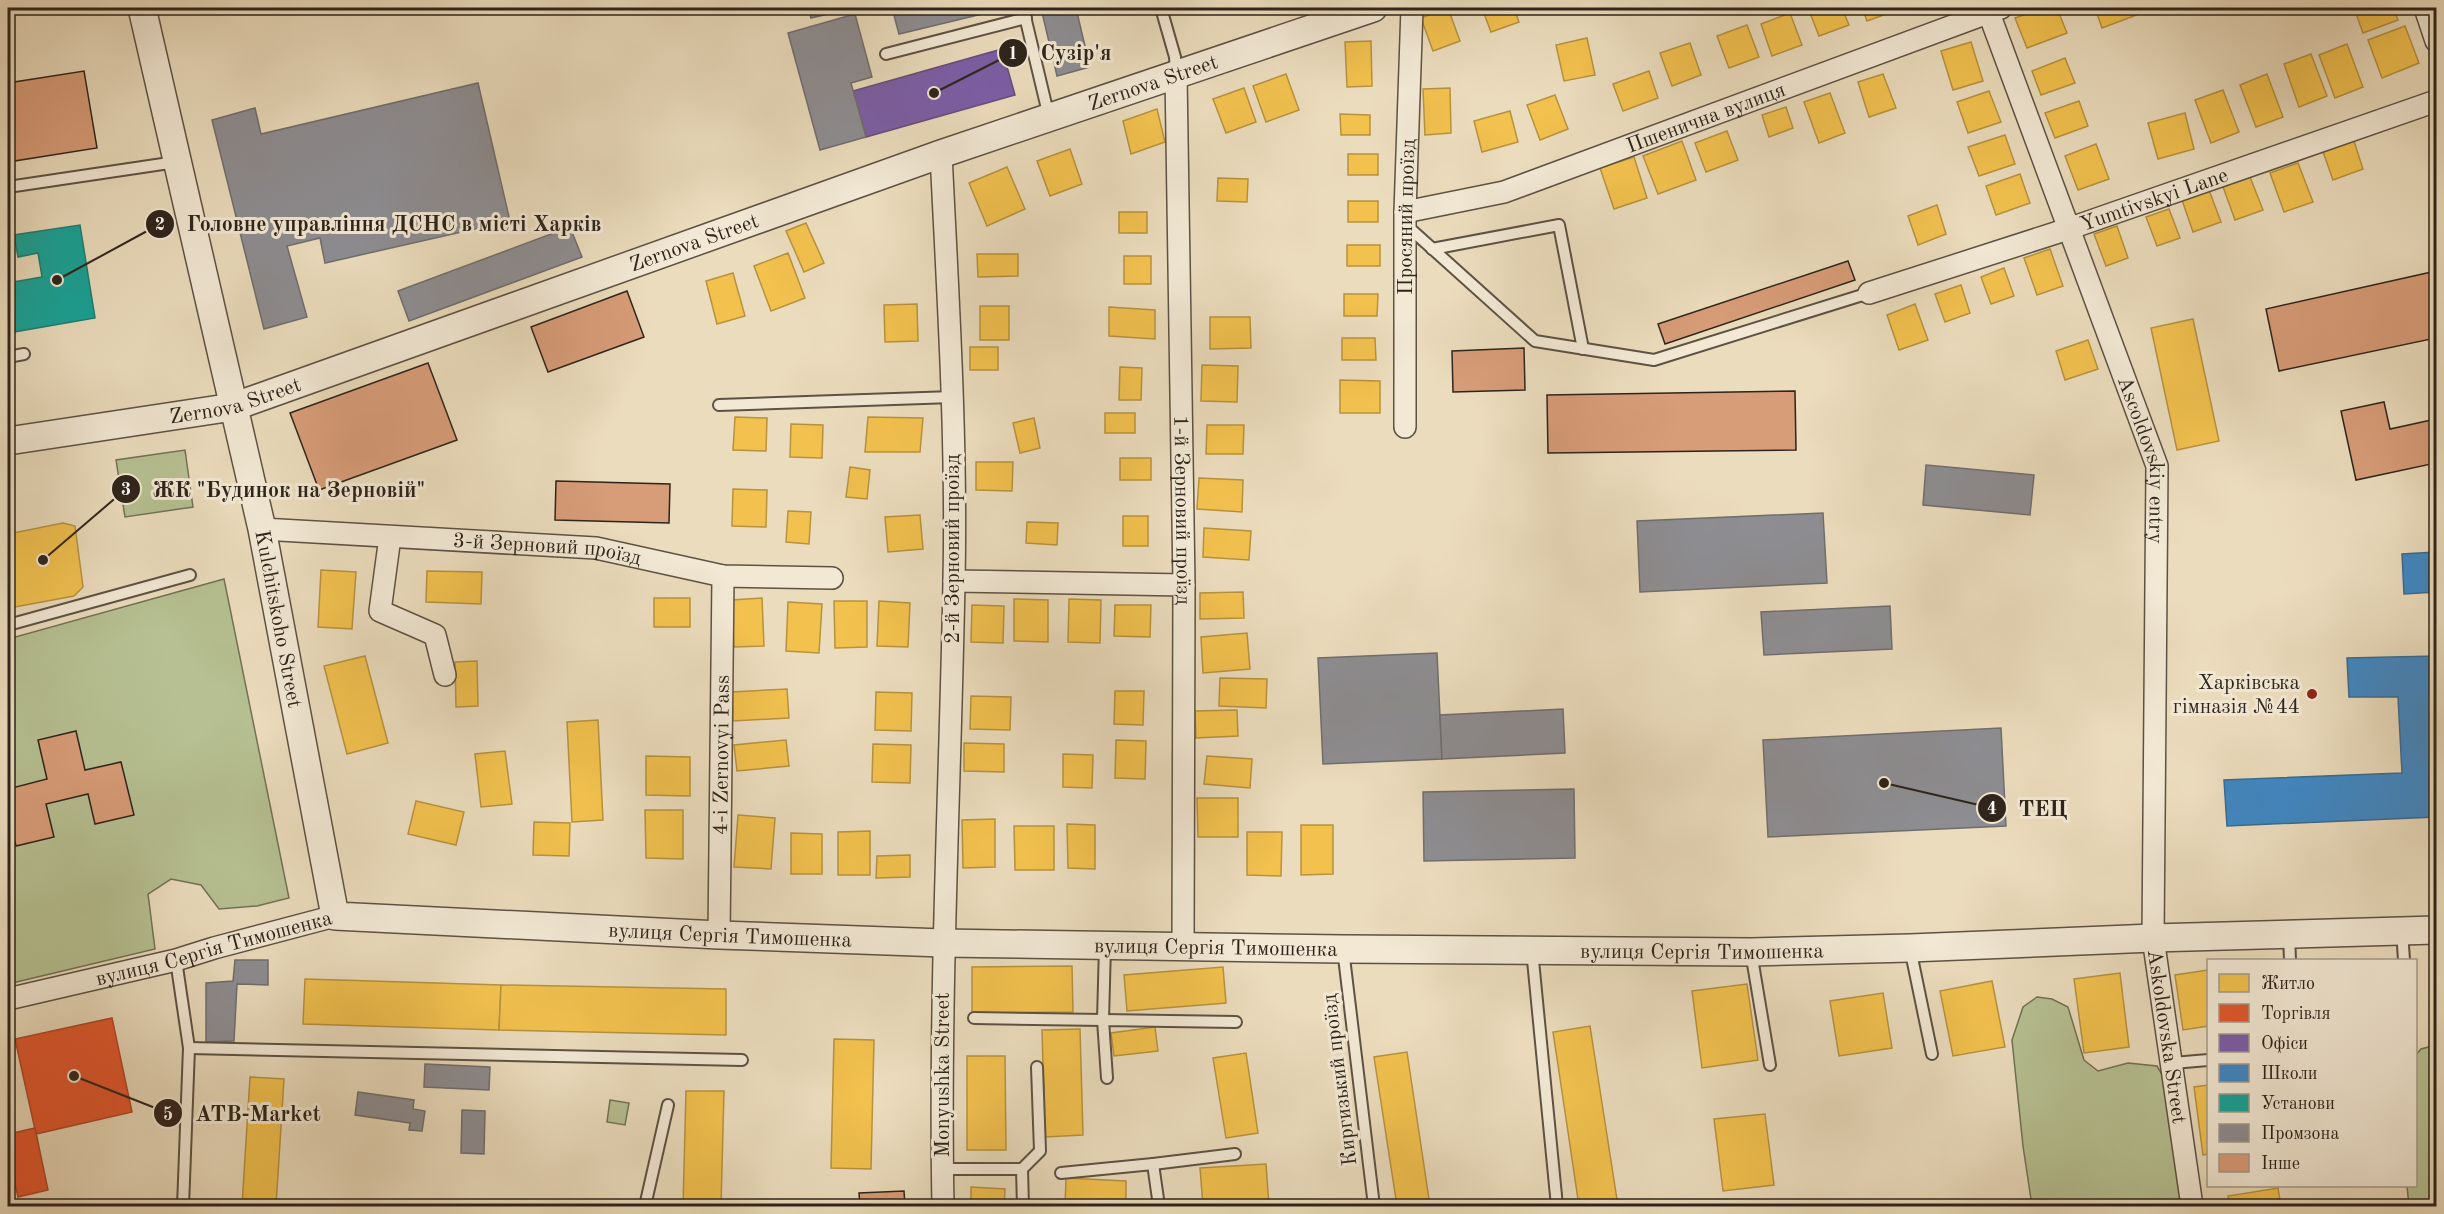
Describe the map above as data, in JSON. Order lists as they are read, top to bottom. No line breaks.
{"streets":{"street":["Zernova Street","Пшенична вулиця","Yumtivskyi Lane","Просяний проїзд","Ascoldovskiy entry","1-й Зерновий проїзд","2-й Зерновий проїзд","3-й Зерновий проїзд","Kulchitskoho Street","4-i Zernovyi Pass","вулиця Сергія Тимошенка","Askoldovska Street","Monyushka Street"],"lane":["Киргизький проїзд"]},"crossings":[["Zernova Street","1-й Зерновий проїзд"],["Zernova Street","2-й Зерновий проїзд"],["Zernova Street","Kulchitskoho Street"],["Пшенична вулиця","Просяний проїзд"],["Пшенична вулиця","Ascoldovskiy entry"],["Yumtivskyi Lane","Ascoldovskiy entry"],["Ascoldovskiy entry","вулиця Сергія Тимошенка"],["Ascoldovskiy entry","Askoldovska Street"],["1-й Зерновий проїзд","вулиця Сергія Тимошенка"],["2-й Зерновий проїзд","вулиця Сергія Тимошенка"],["2-й Зерновий проїзд","Monyushka Street"],["3-й Зерновий проїзд","Kulchitskoho Street"],["3-й Зерновий проїзд","4-i Zernovyi Pass"],["Kulchitskoho Street","вулиця Сергія Тимошенка"],["4-i Zernovyi Pass","вулиця Сергія Тимошенка"],["вулиця Сергія Тимошенка","Askoldovska Street"],["вулиця Сергія Тимошенка","Monyushka Street"],["вулиця Сергія Тимошенка","Киргизький проїзд"]],"places":["Сузір'я","Головне управління ДСНС в місті Харків","ЖК \"Будинок на Зерновій\"","Харківська гімназія №44","ТЕЦ","ATB-Market"],"legend":["Житло","Торгівля","Офіси","Школи","Установи","Промзона","Інше"]}
